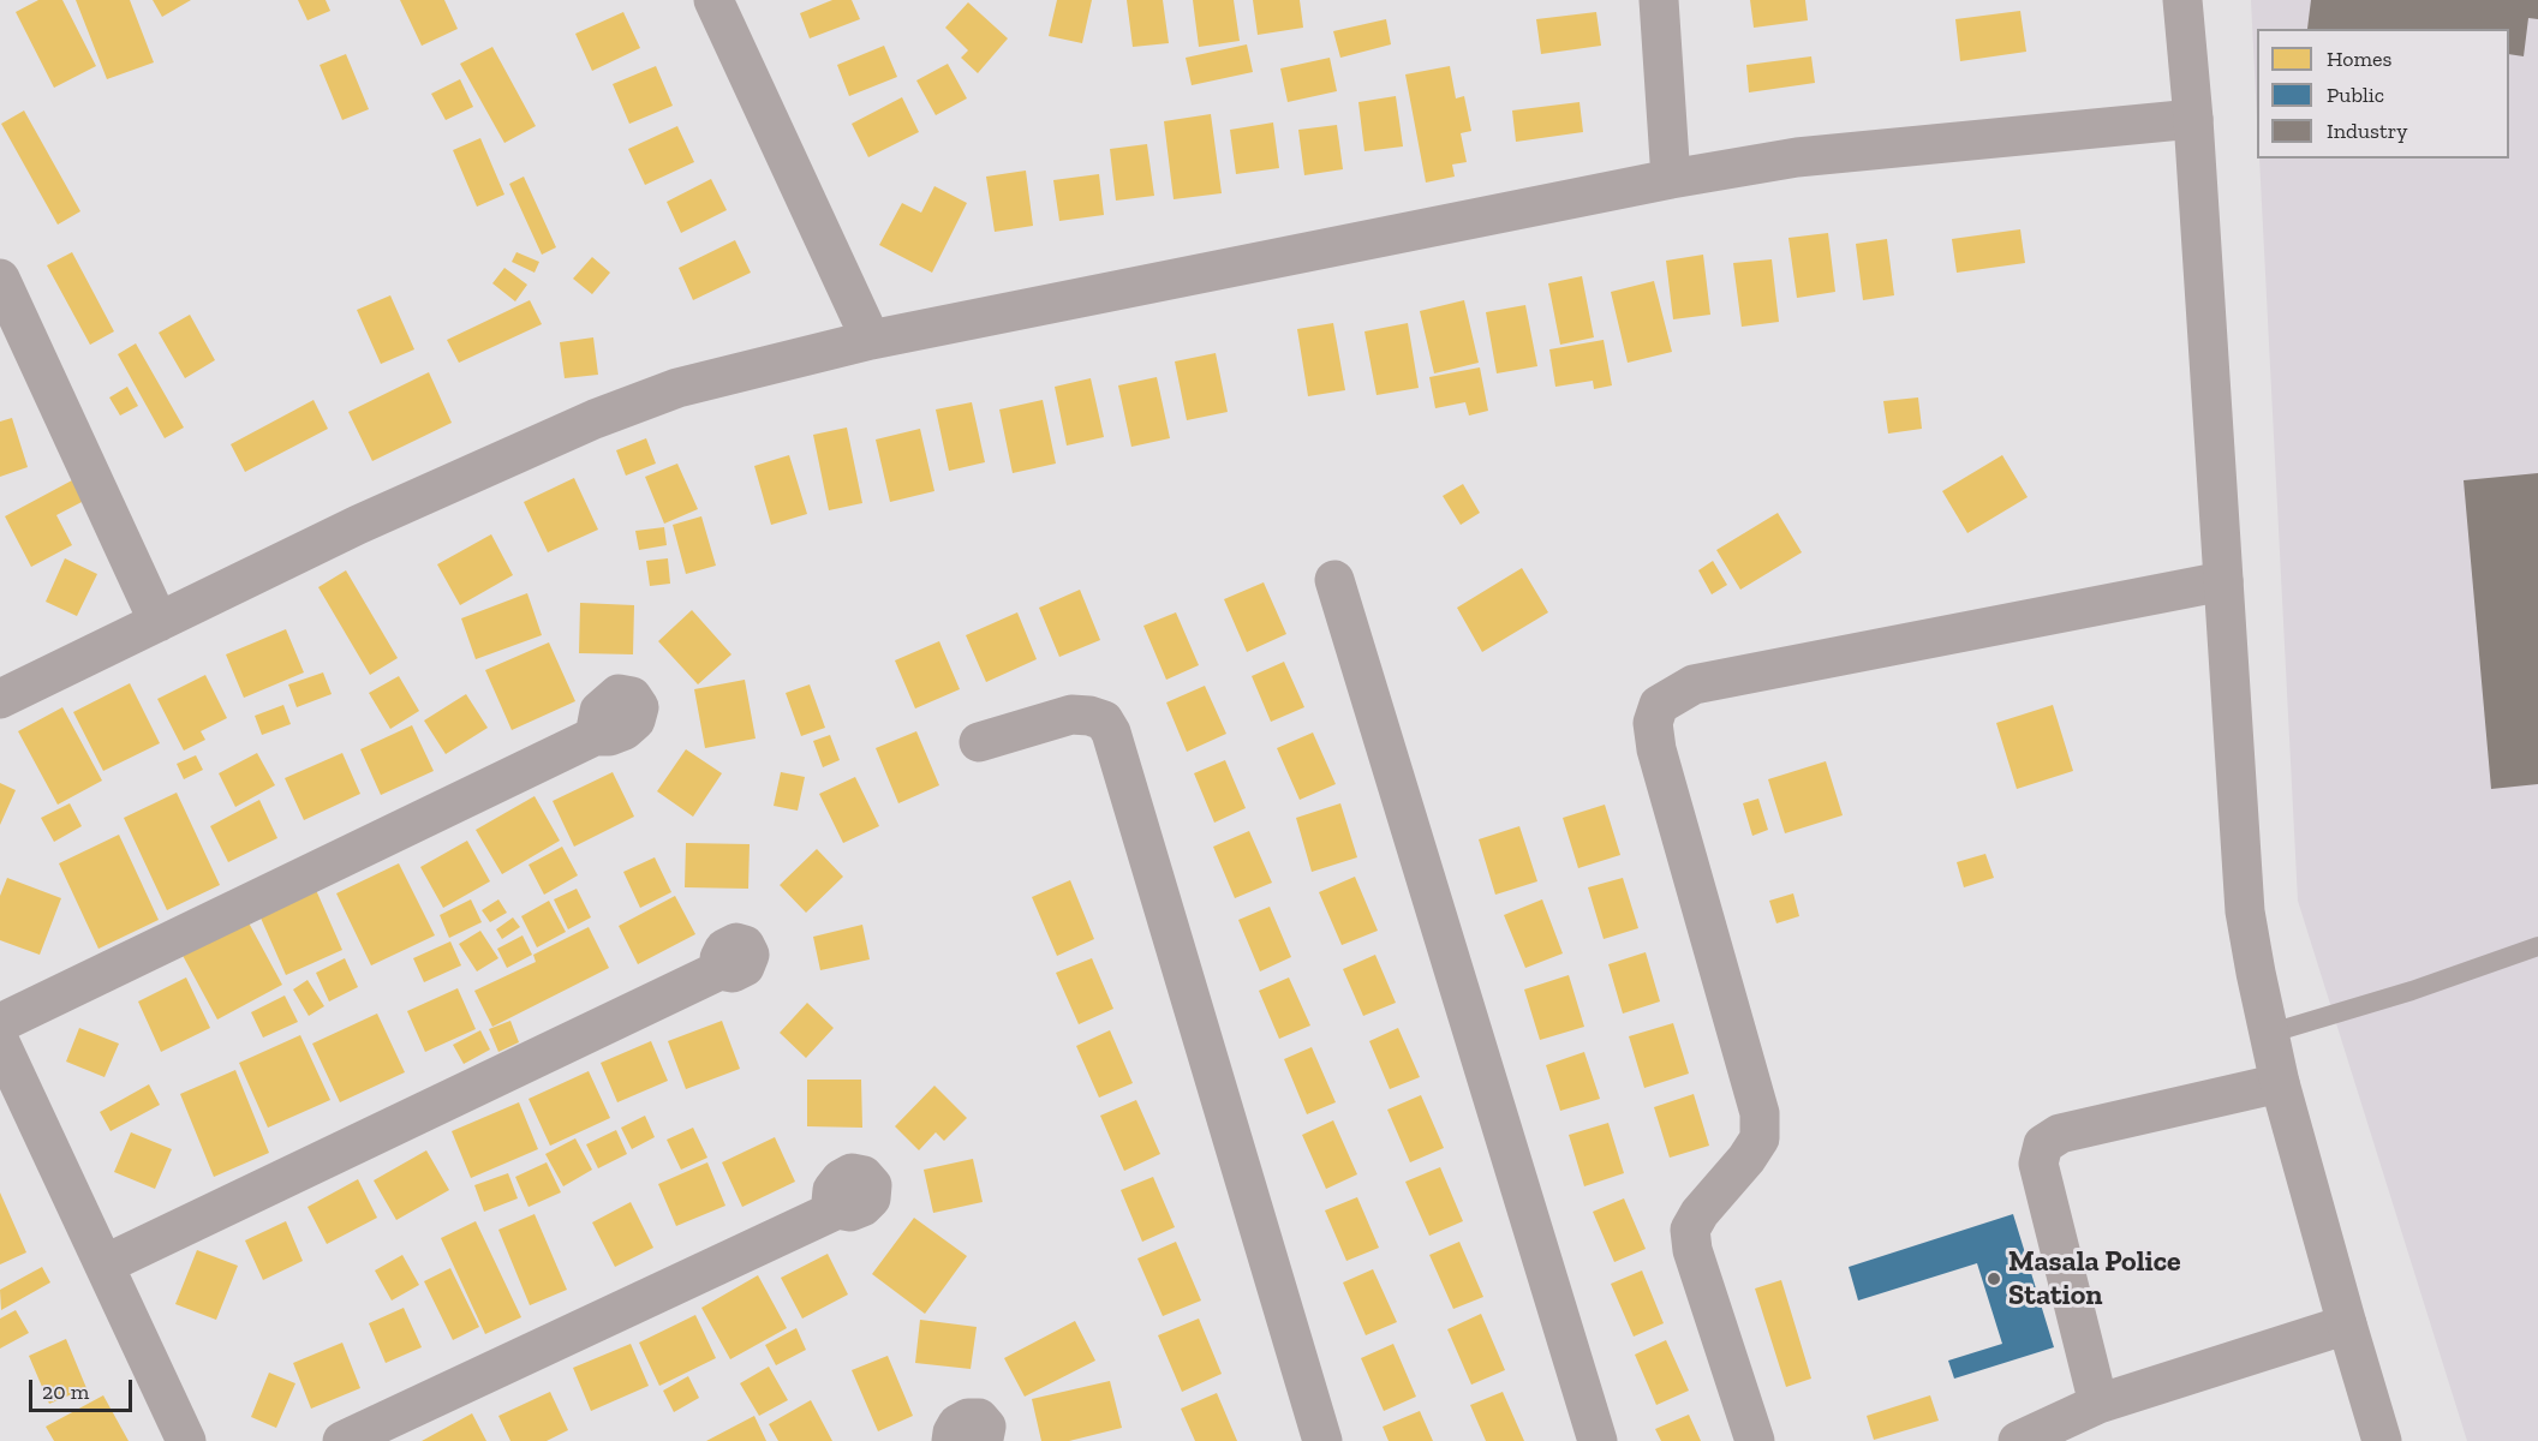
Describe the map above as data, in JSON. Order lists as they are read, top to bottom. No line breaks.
{"places":["Masala Police Station"],"legend":["Homes","Public","Industry"],"scale_bar":"20 m"}
